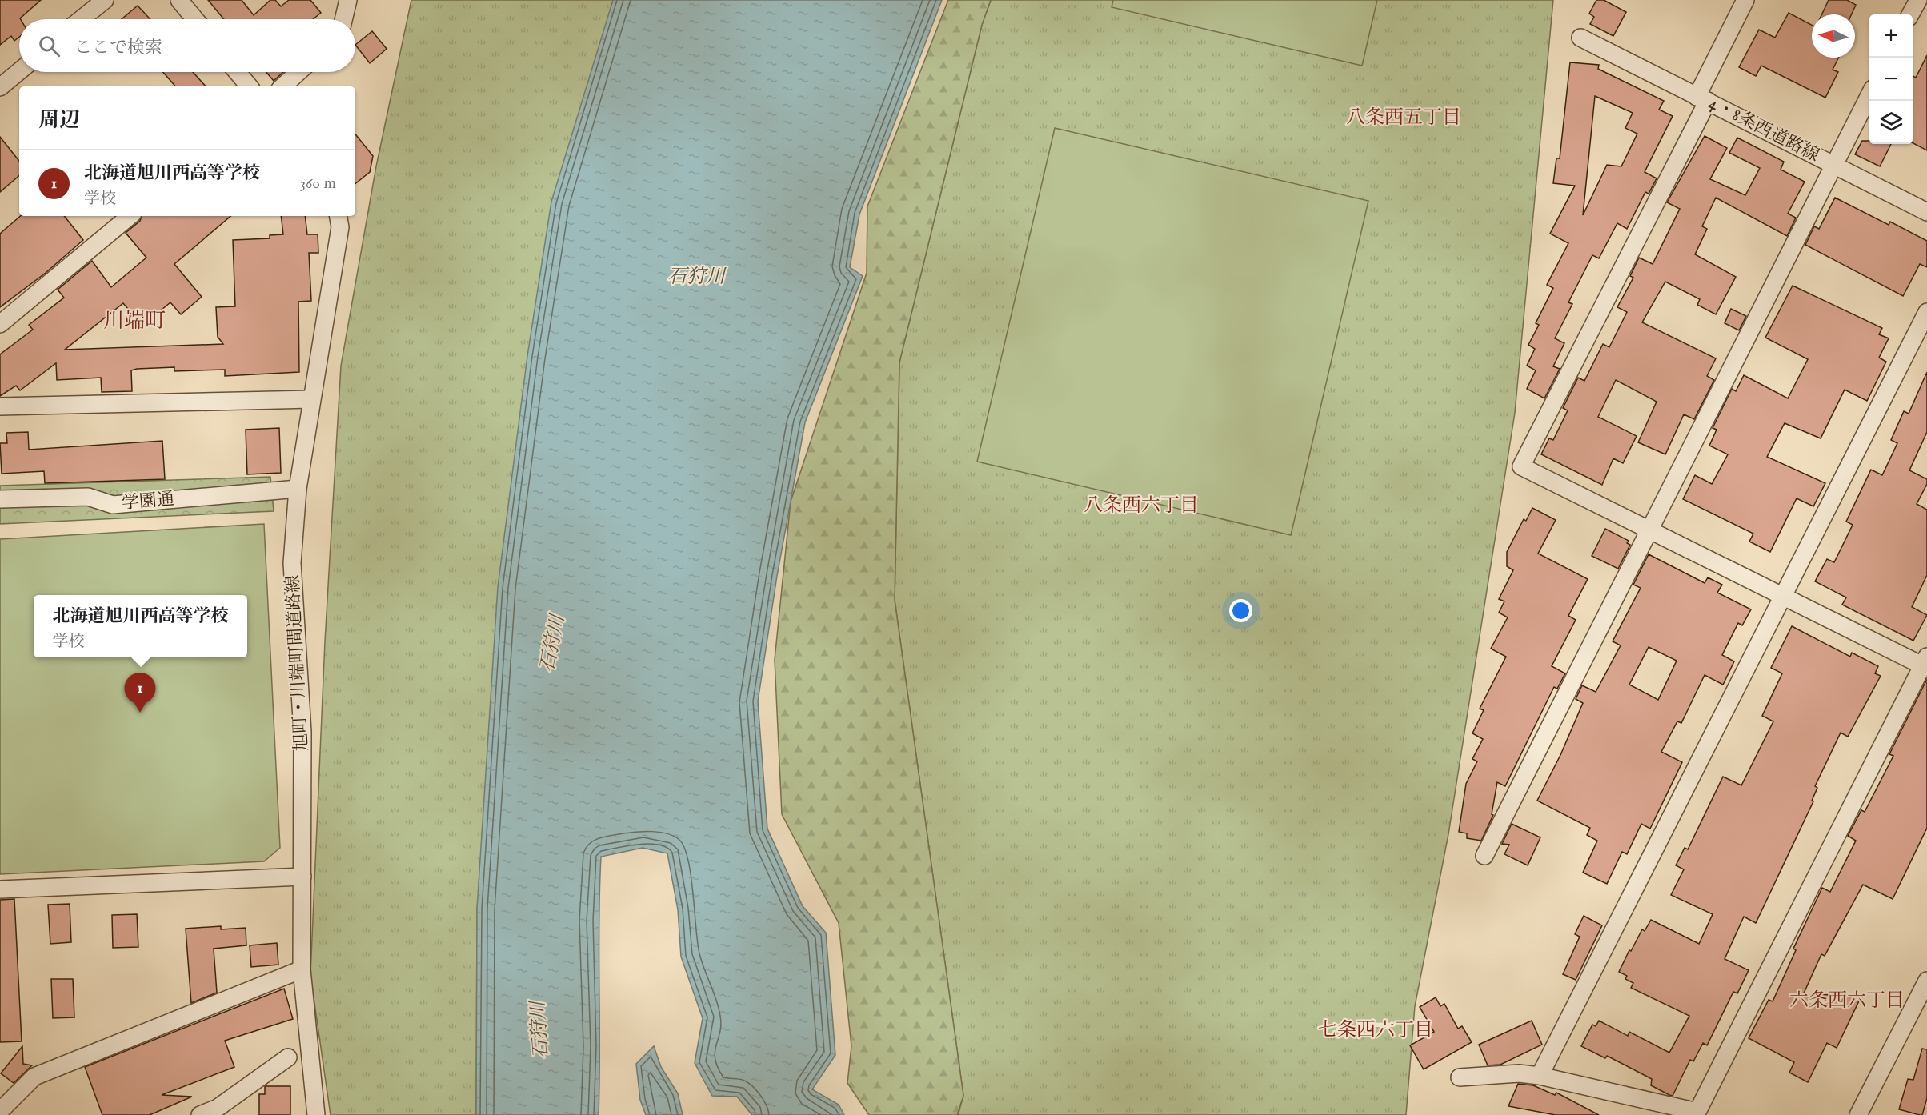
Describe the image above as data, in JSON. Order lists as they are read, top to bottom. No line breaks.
{"streets":{"street":["4・8条西道路線","学園通","旭町・川端町間道路線"]},"crossings":[["学園通","旭町・川端町間道路線"]],"districts":["八条西五丁目","川端町","八条西六丁目","六条西六丁目","七条西六丁目"],"water":["石狩川"],"north":"left","page":{"map_buttons":["+","−"],"search":"ここで検索","heading":"周辺","list":[{"mark":"1","name":"北海道旭川西高等学校","note":"学校","value":"360 m"}],"popup":["北海道旭川西高等学校","学校"],"pins":"1"}}
